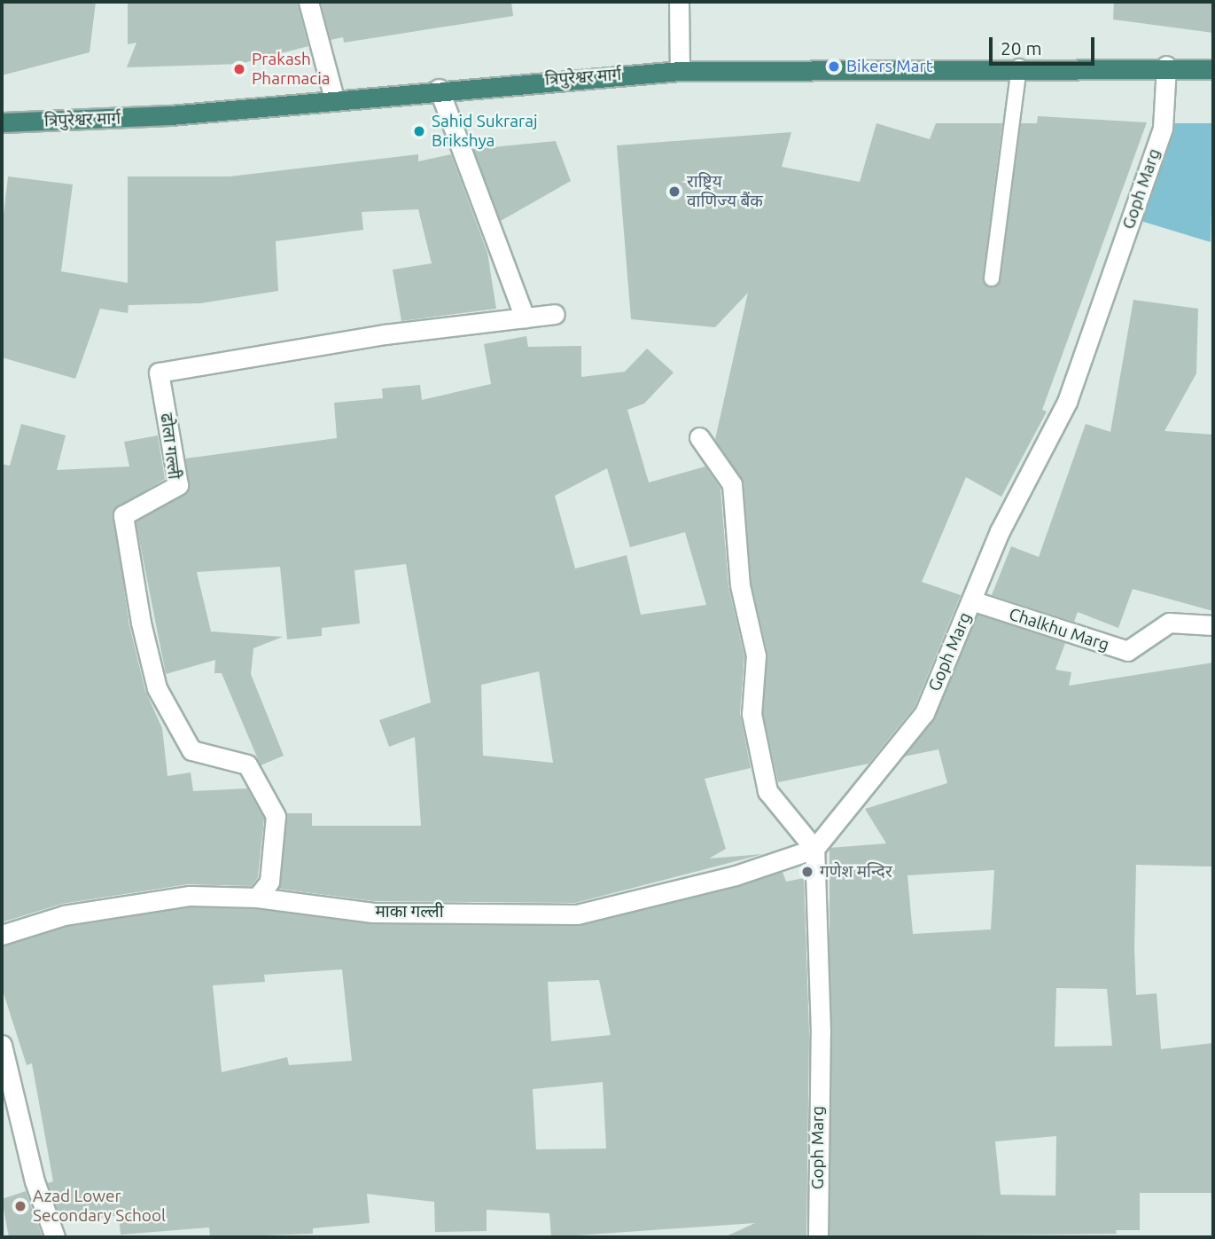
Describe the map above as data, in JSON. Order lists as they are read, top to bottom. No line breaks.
{"streets":{"highway":["त्रिपुरेश्वर मार्ग"],"street":["Goph Marg","ढोला गल्ली","Chalkhu Marg","माका गल्ली"]},"crossings":[["त्रिपुरेश्वर मार्ग","Goph Marg"],["Goph Marg","Chalkhu Marg"],["Goph Marg","माका गल्ली"],["ढोला गल्ली","माका गल्ली"]],"places":["Bikers Mart","Prakash Pharmacia","Sahid Sukraraj Brikshya","राष्ट्रिय वाणिज्य बैंक","गणेश मन्दिर","Azad Lower Secondary School"],"scale_bar":"20 m"}
